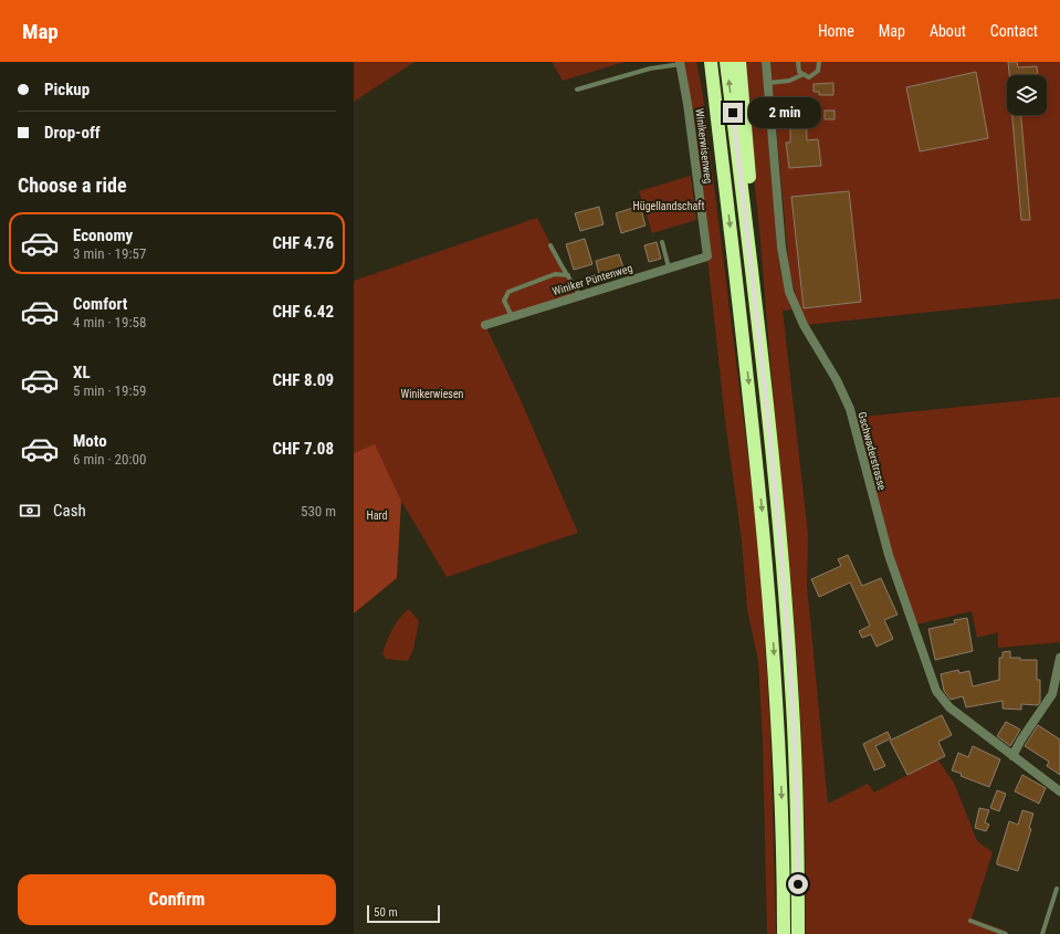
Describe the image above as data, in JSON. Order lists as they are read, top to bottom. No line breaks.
{"streets":{"street":["Winikerwisenweg","Winiker Püntenweg","Gschwaderstrasse"]},"crossings":[["Winikerwisenweg","Winiker Püntenweg"]],"parks":["Hügellandschaft","Winikerwiesen","Hard"],"scale_bar":"50 m","page":{"header":"Map","nav":["Home","Map","About","Contact"],"banner":["Pickup","Drop-off"],"bubble":"2 min","heading":"Choose a ride","list":[{"name":"Economy","note":"3 min · 19:57","value":"CHF 4.76"},{"name":"Comfort","note":"4 min · 19:58","value":"CHF 6.42"},{"name":"XL","note":"5 min · 19:59","value":"CHF 8.09"},{"name":"Moto","note":"6 min · 20:00","value":"CHF 7.08"}],"pay":["Cash","530 m"],"buttons":"Confirm","scale":"50 m"}}
